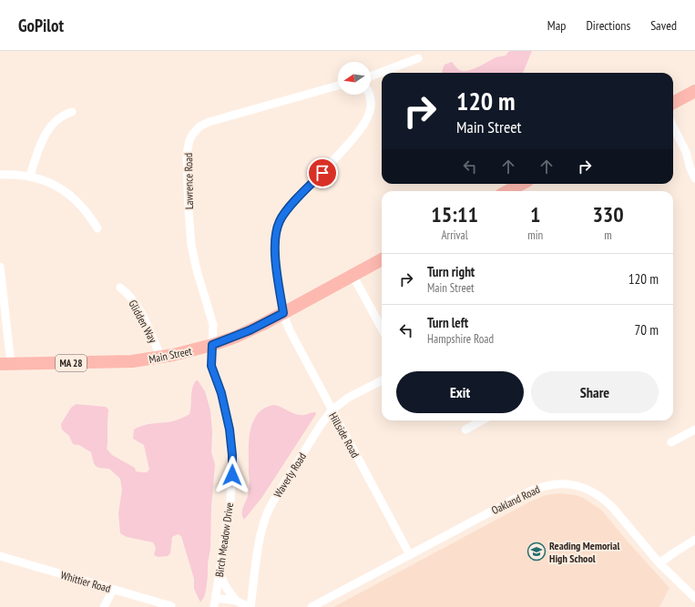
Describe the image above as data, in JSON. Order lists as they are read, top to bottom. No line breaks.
{"streets":{"main road":["Main Street","MA 28"],"street":["Lawrence Road","Glidden Way","Hillside Road","Waverly Road","Oakland Road","Birch Meadow Drive","Whittier Road"]},"crossings":[["Lawrence Road","Main Street"],["Lawrence Road","Birch Meadow Drive"],["Glidden Way","Main Street"],["Main Street","Hillside Road"],["Main Street","Birch Meadow Drive"],["Hillside Road","Waverly Road"],["Hillside Road","Oakland Road"]],"places":{"school or university":["Reading Memorial High School"]},"north":"left","page":{"header":"GoPilot","nav":["Map","Directions","Saved"],"turn":["120 m","Main Street"],"eta":["15:11","Arrival","1","min","330","m"],"list":[{"name":"Turn right","note":"Main Street","value":"120 m"},{"name":"Turn left","note":"Hampshire Road","value":"70 m"}],"buttons":["Exit","Share"]}}
